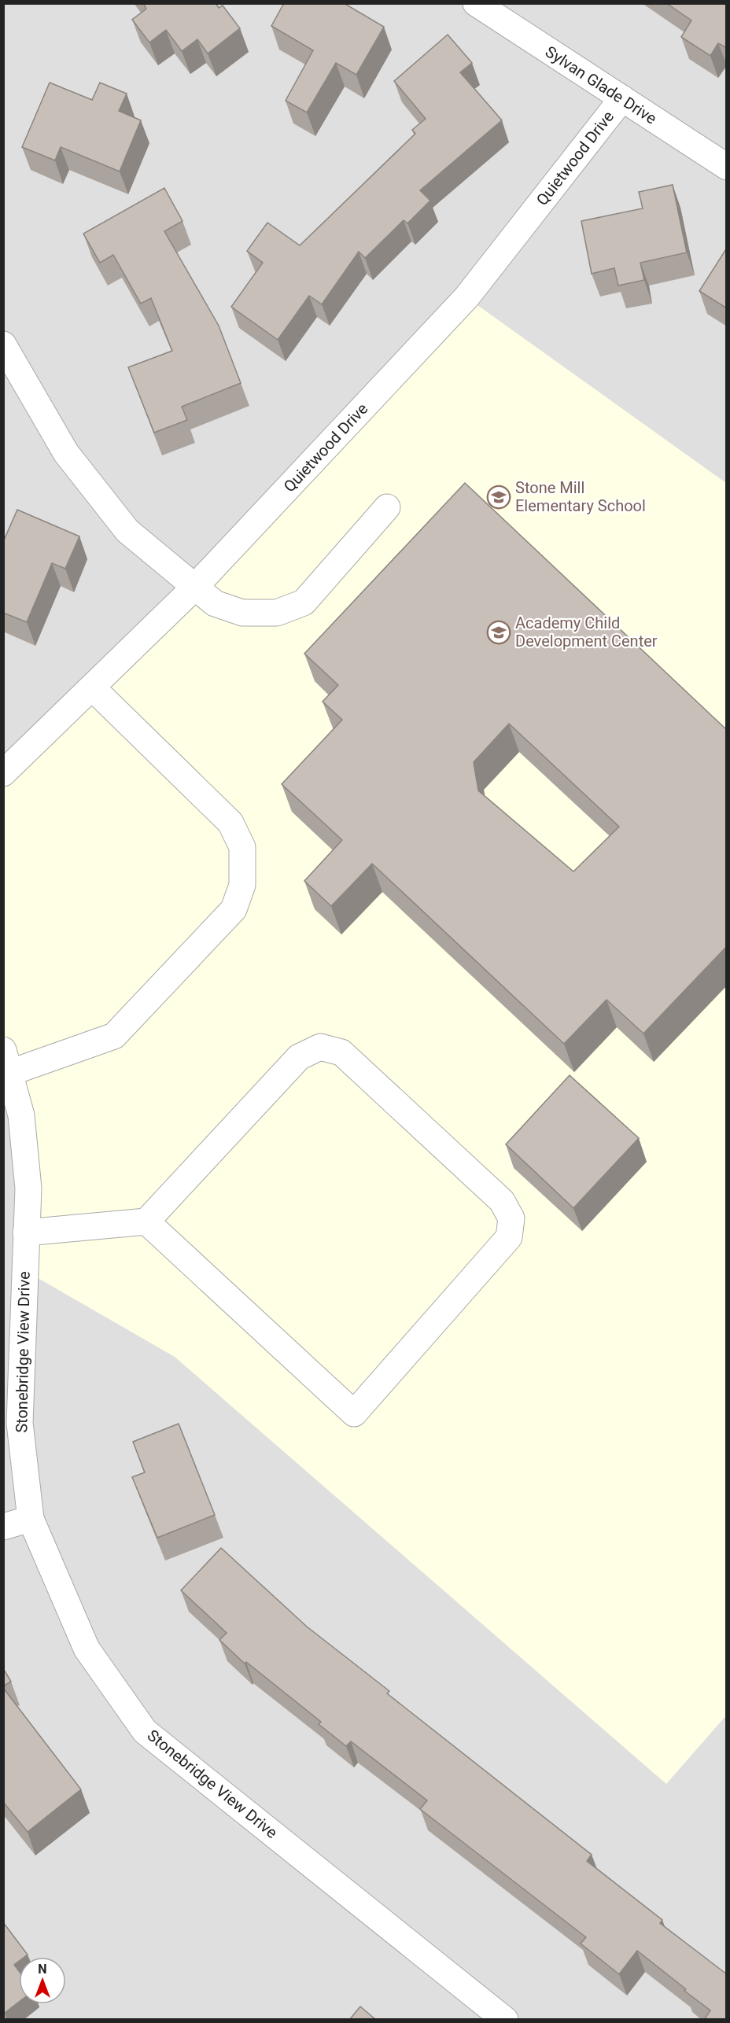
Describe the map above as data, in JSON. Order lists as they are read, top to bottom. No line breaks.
{"streets":{"street":["Sylvan Glade Drive","Quietwood Drive","Stonebridge View Drive"]},"crossings":[["Sylvan Glade Drive","Quietwood Drive"]],"places":{"school or university":["Stone Mill Elementary School","Academy Child Development Center"]},"north":"top"}
